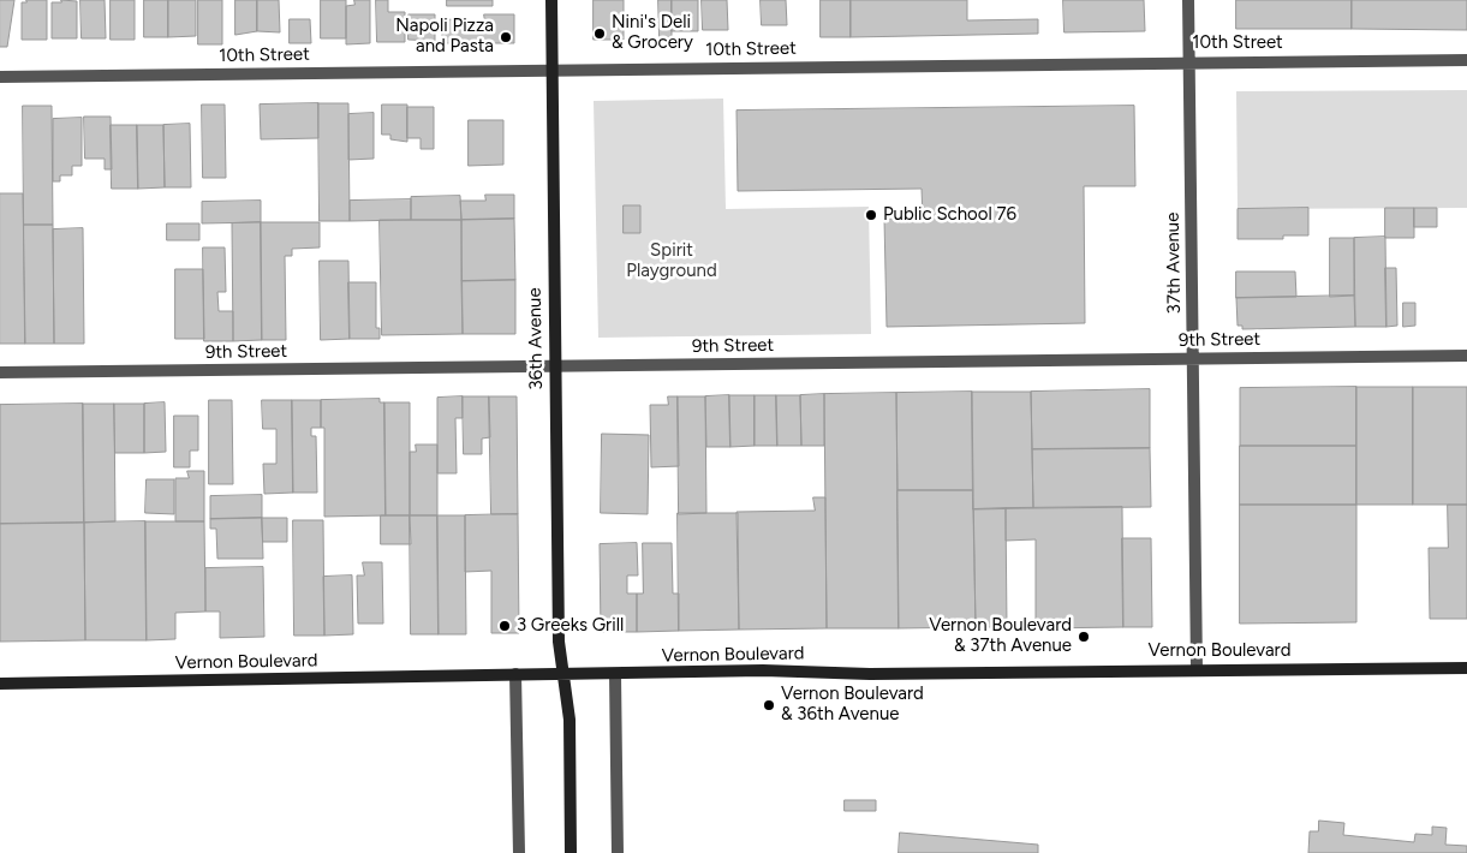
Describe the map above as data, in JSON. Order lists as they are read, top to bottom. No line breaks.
{"streets":{"main road":["36th Avenue","Vernon Boulevard"],"street":["10th Street","37th Avenue","9th Street"]},"crossings":[["10th Street","37th Avenue"],["10th Street","36th Avenue"],["37th Avenue","9th Street"],["37th Avenue","Vernon Boulevard"],["36th Avenue","9th Street"],["36th Avenue","Vernon Boulevard"]],"parks":["Spirit Playground"],"places":["Nini's Deli & Grocery","Napoli Pizza and Pasta","Public School 76","3 Greeks Grill","Vernon Boulevard & 37th Avenue","Vernon Boulevard & 36th Avenue"]}
